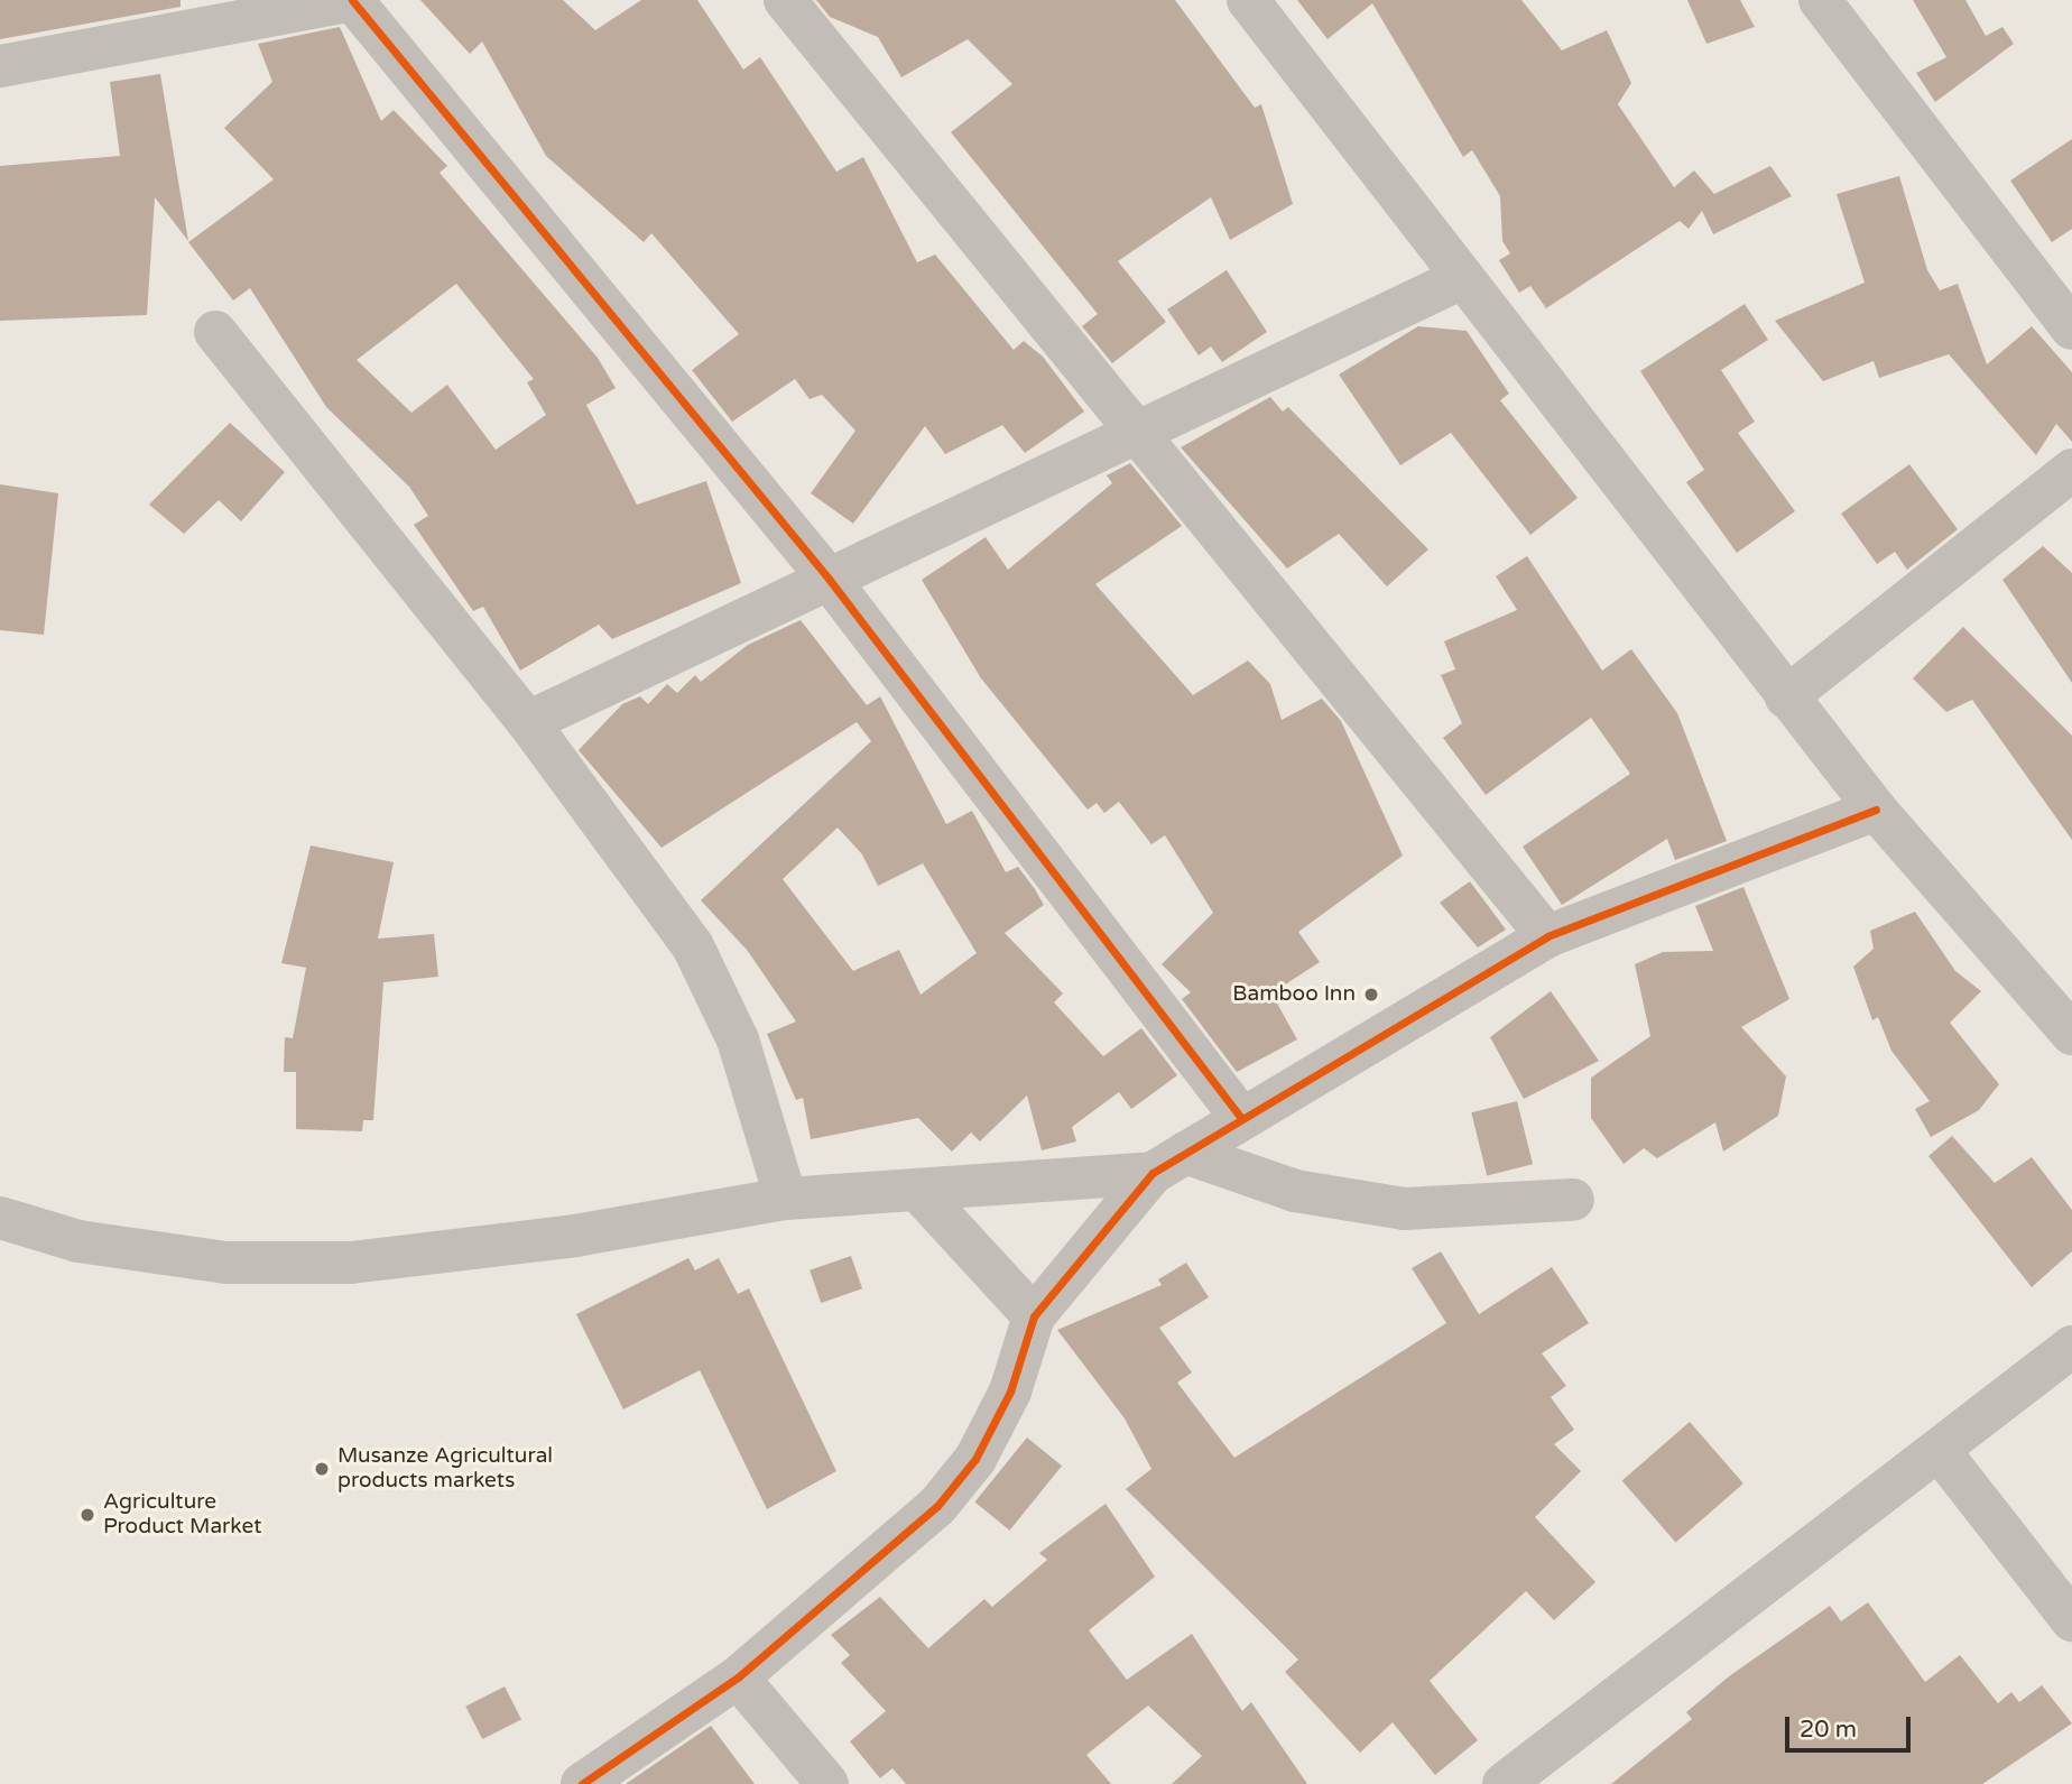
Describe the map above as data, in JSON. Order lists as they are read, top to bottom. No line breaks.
{"places":["Bamboo Inn","Musanze Agricultural products markets","Agriculture Product Market"],"scale_bar":"20 m"}
